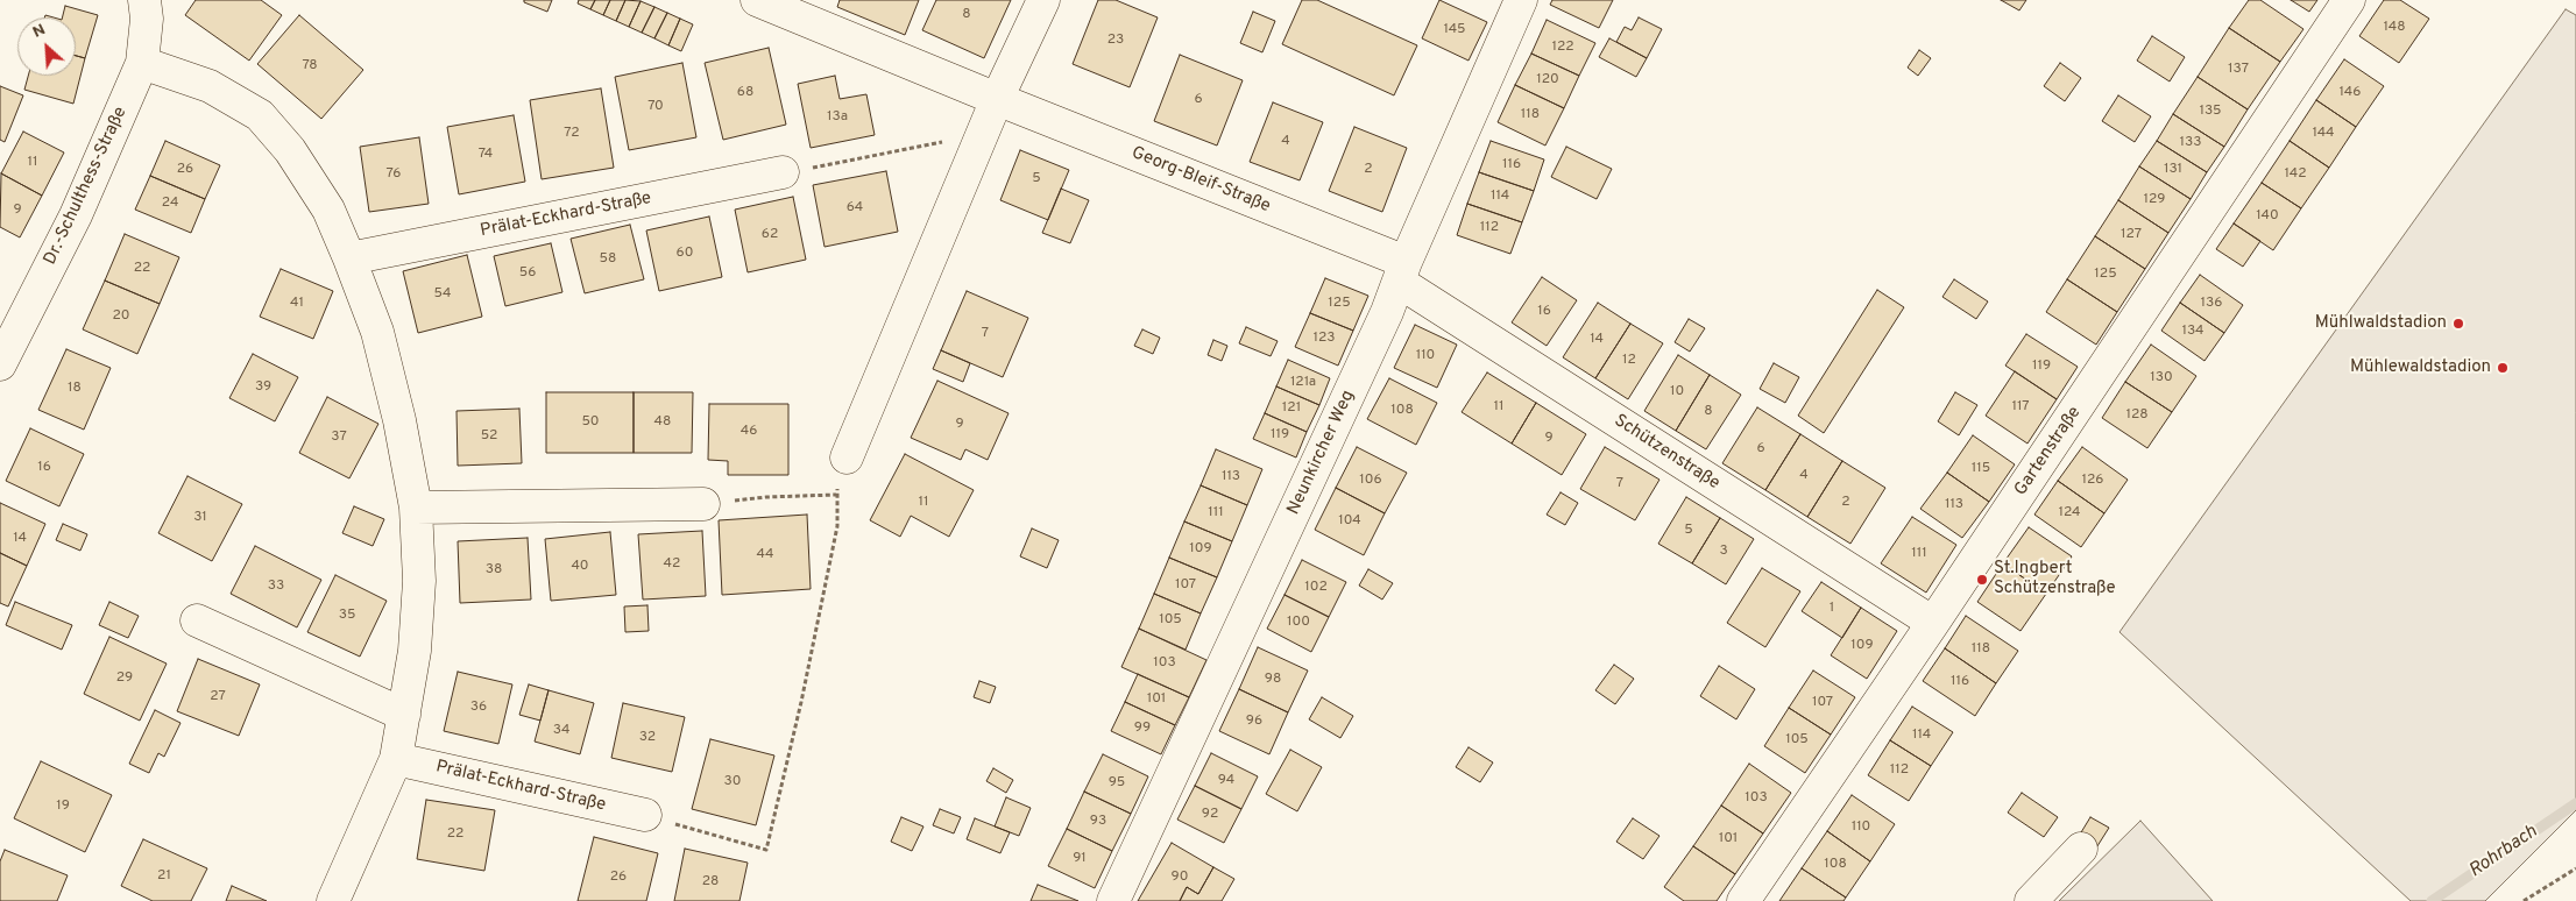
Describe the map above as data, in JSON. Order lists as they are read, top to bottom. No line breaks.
{"streets":{"street":["Georg-Bleif-Straße","Dr.-Schulthess-Straße","Prälat-Eckhard-Straße","Gartenstraße","Neunkircher Weg","Schützenstraße"]},"crossings":[["Georg-Bleif-Straße","Neunkircher Weg"],["Georg-Bleif-Straße","Schützenstraße"],["Gartenstraße","Schützenstraße"],["Neunkircher Weg","Schützenstraße"]],"water":["Rohrbach"],"places":["Mühlwaldstadion","Mühlewaldstadion","St.Ingbert Schützenstraße"],"house_numbers":["8","148","145","23","122","78","137","120","68","146","6","70","135","118","13a","72","144","4","133","74","11","116","26","2","131","76","142","5","114","129","24","64","9","140","112","62","127","60","58","22","56","125","54","41","125","136","16","20","134","7","123","14","110","12","119","130","121a","39","18","10","11","117","121","108","8","128","50","48","9","46","119","52","37","9","6","16","115","4","113","106","126","7","11","2","113","111","124","31","104","5","14","109","3","111","44","42","40","38","107","33","102","1","35","105","100","109","118","103","29","98","116","27","101","107","36","96","99","34","114","32","105","112","94","30","95","103","19","92","93","110","22","101","91","108","21","26","90","28"],"north":"top left"}
